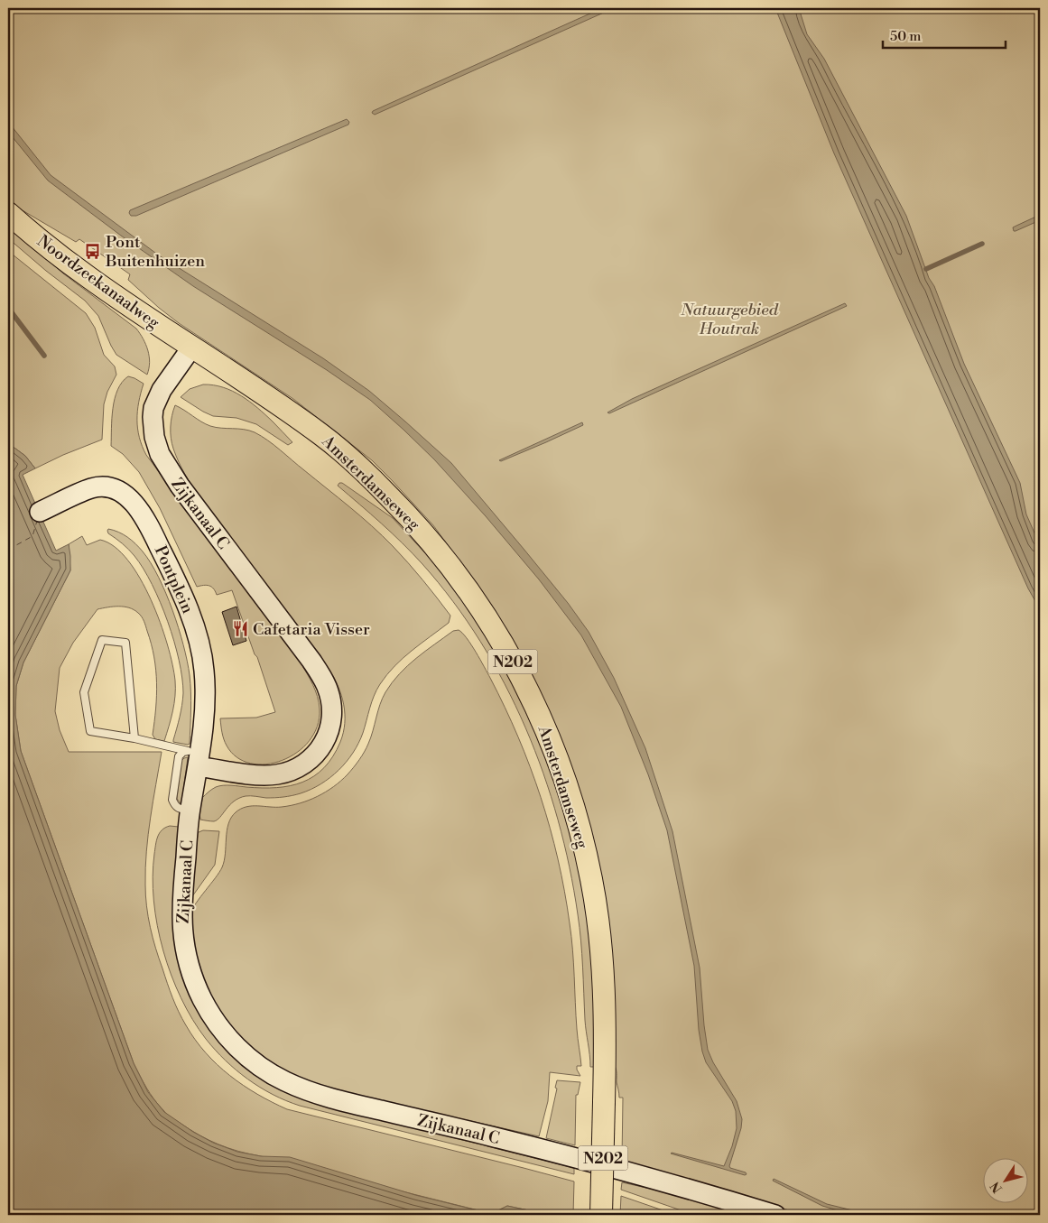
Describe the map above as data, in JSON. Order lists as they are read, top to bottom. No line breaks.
{"streets":{"main road":["Noordzeekanaalweg","Amsterdamseweg","N202"],"street":["Zijkanaal C","Pontplein"]},"crossings":[["Noordzeekanaalweg","Amsterdamseweg"],["Noordzeekanaalweg","Zijkanaal C"],["Amsterdamseweg","Zijkanaal C"],["Zijkanaal C","Pontplein"]],"parks":["Natuurgebied Houtrak"],"places":{"bus stop":["Pont Buitenhuizen"],"restaurant":["Cafetaria Visser"]},"scale_bar":"50 m","north":"bottom left"}
